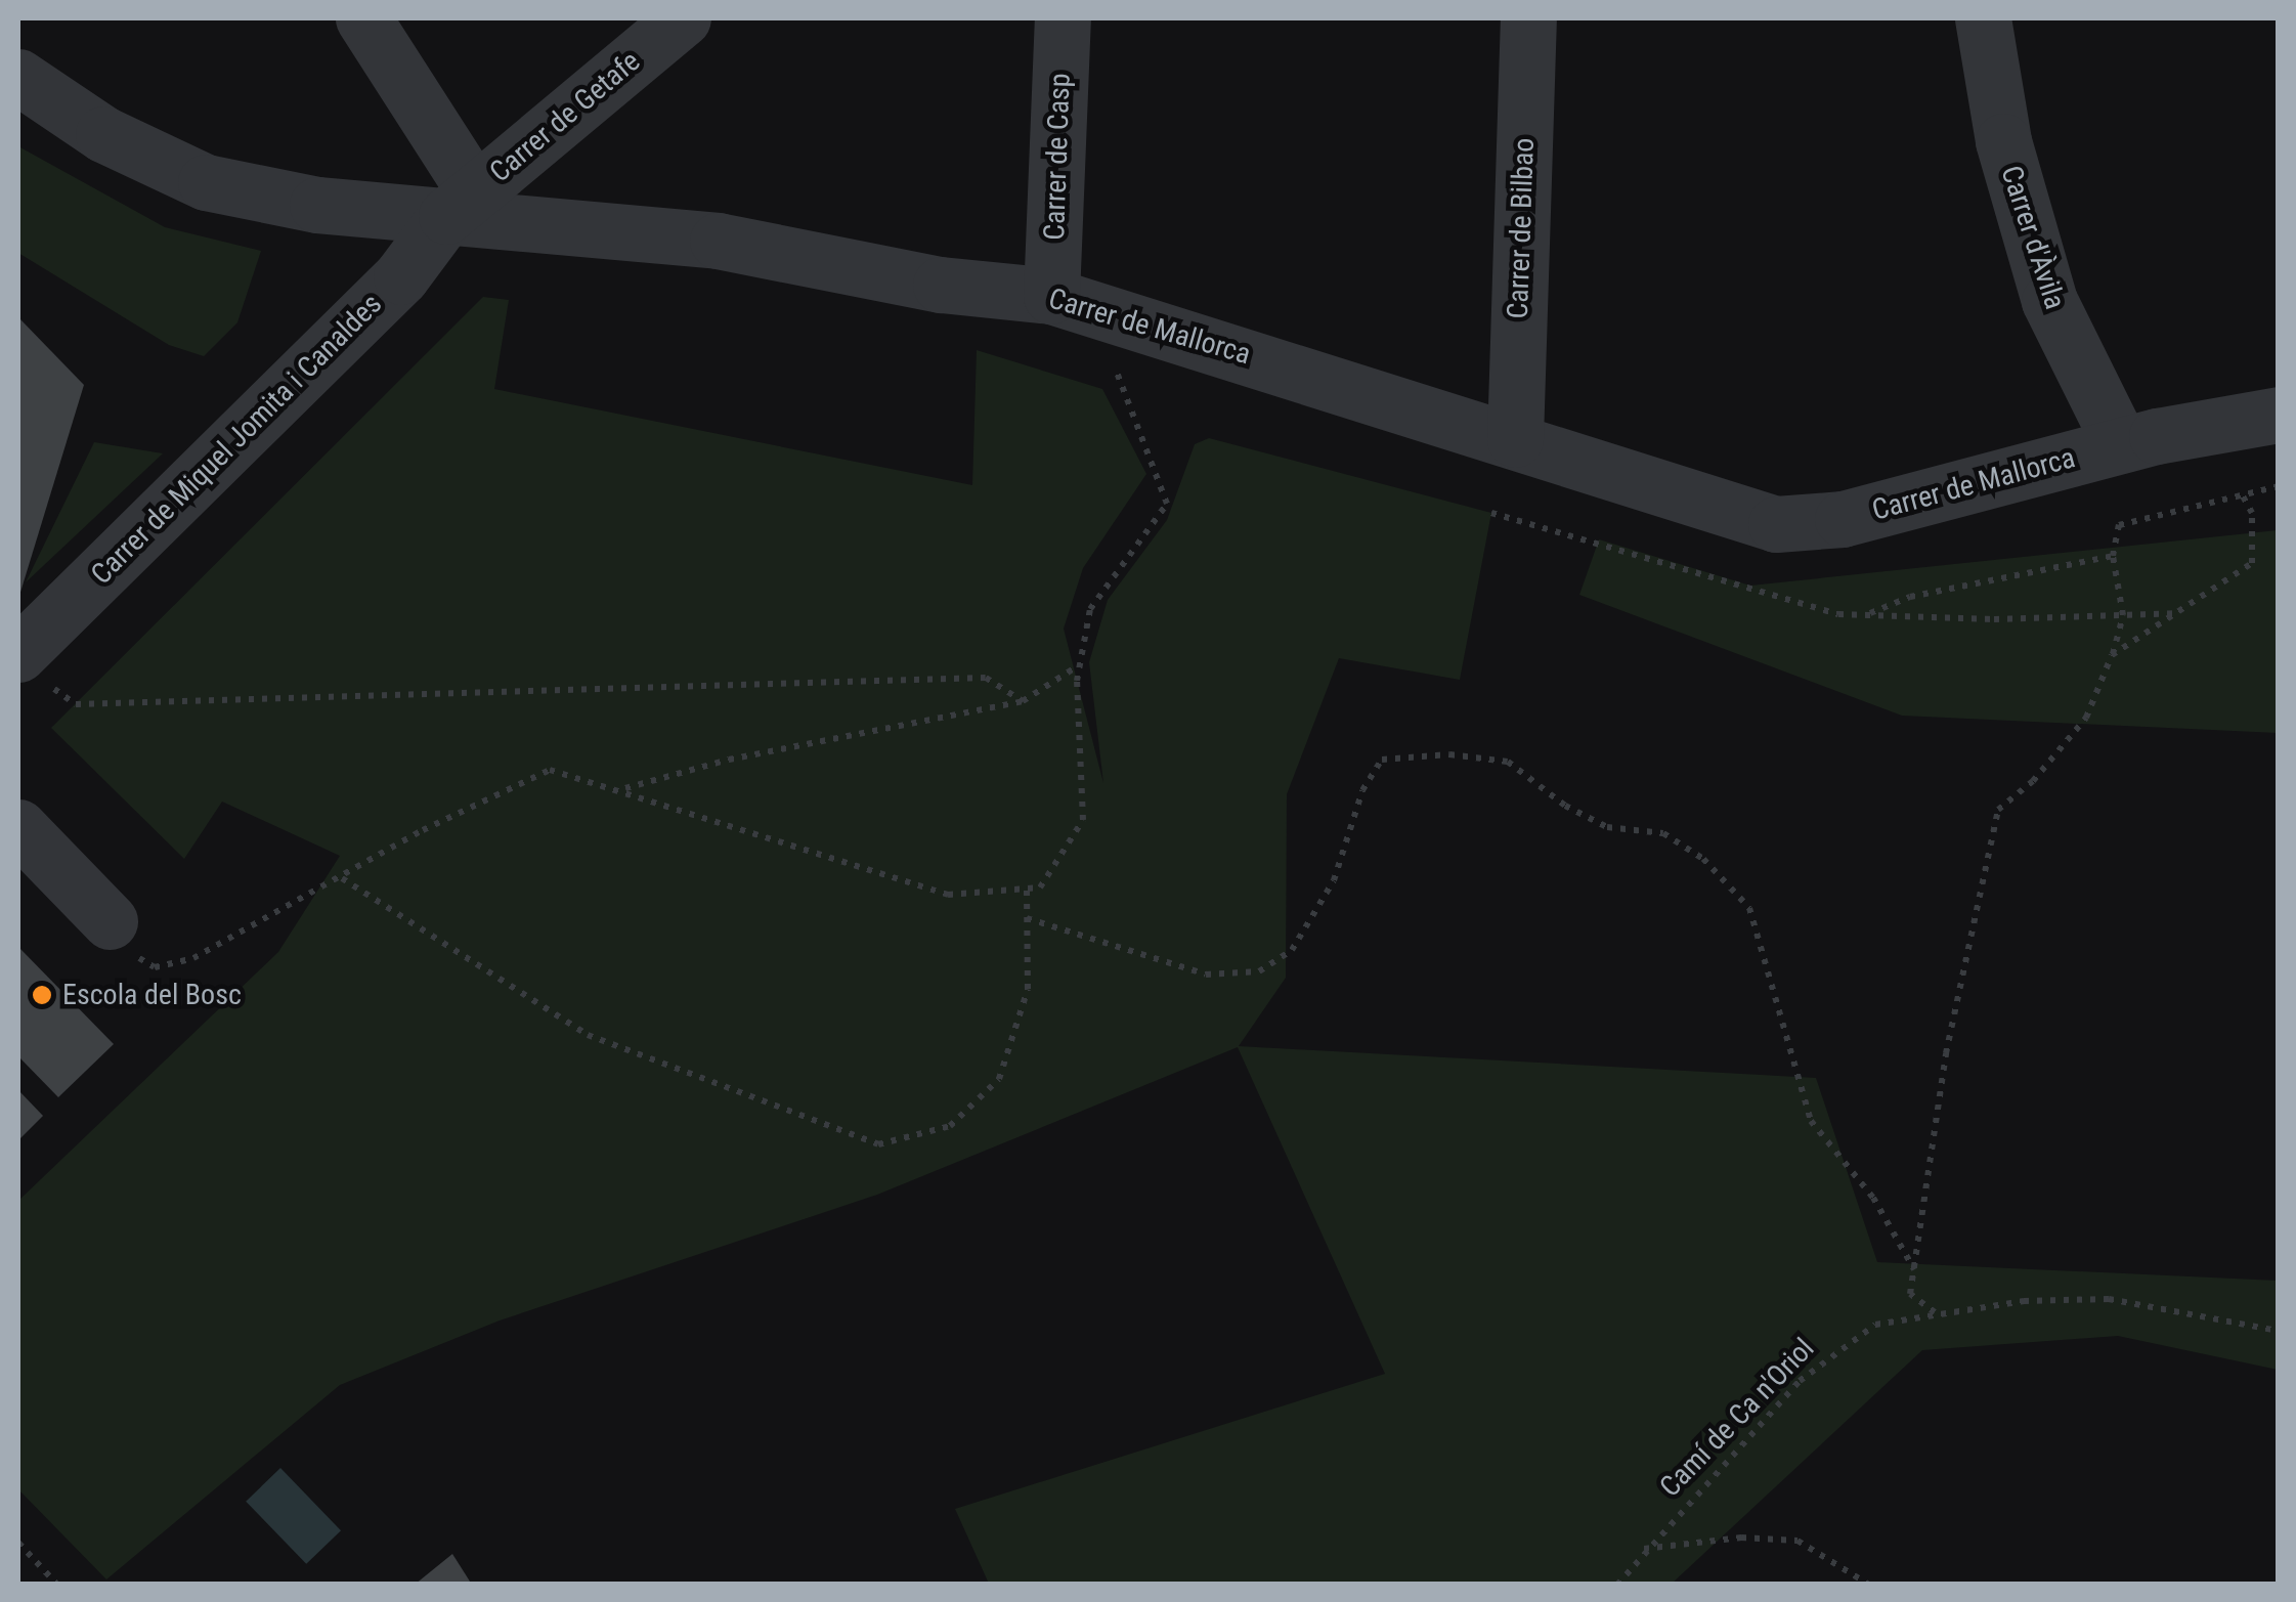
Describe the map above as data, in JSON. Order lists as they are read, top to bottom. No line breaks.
{"streets":{"street":["Carrer de Getafe","Carrer de Casp","Carrer de Bilbao","Carrer d'Àvila","Carrer de Mallorca","Carrer de Miquel Jomita i Canaldes"],"path":["Camí de Ca n'Oriol"]},"crossings":[["Carrer de Getafe","Carrer de Mallorca"],["Carrer de Getafe","Carrer de Miquel Jomita i Canaldes"],["Carrer de Casp","Carrer de Mallorca"],["Carrer de Bilbao","Carrer de Mallorca"],["Carrer d'Àvila","Carrer de Mallorca"],["Carrer de Mallorca","Carrer de Miquel Jomita i Canaldes"]],"places":["Escola del Bosc"]}
